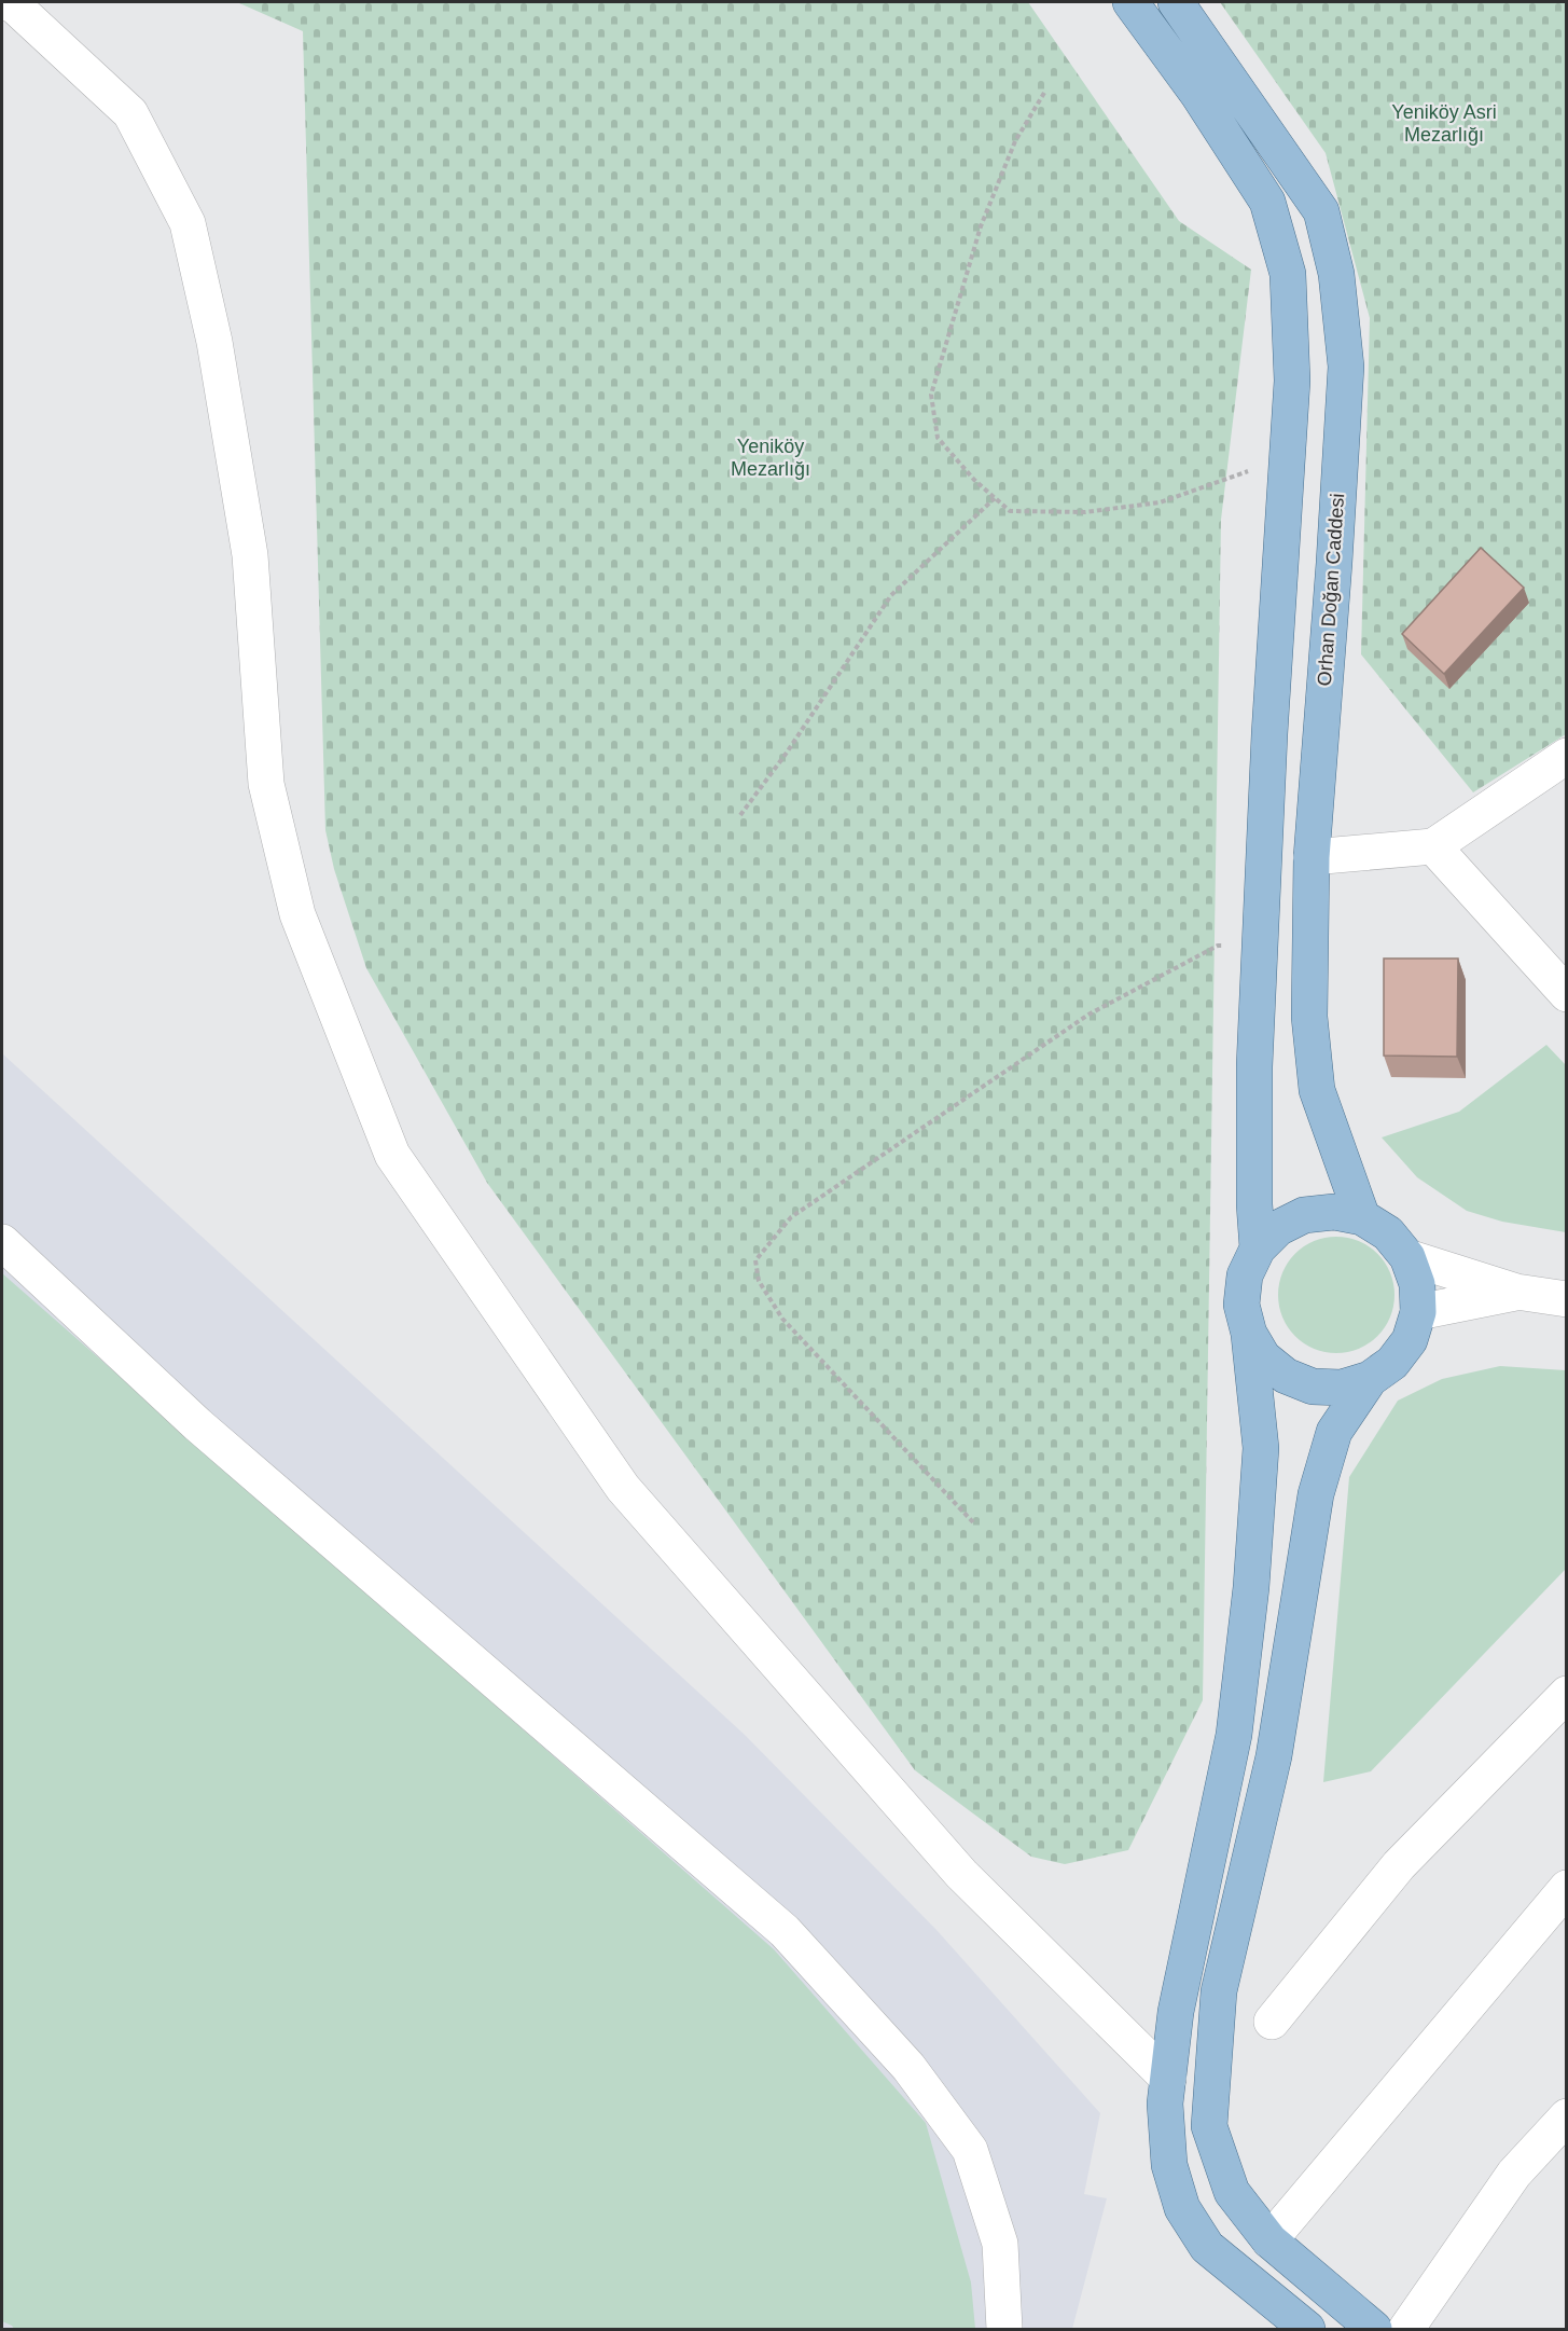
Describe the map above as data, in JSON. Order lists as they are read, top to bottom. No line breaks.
{"streets":{"main road":["Orhan Doğan Caddesi"]},"parks":["Yeniköy Asri Mezarlığı","Yeniköy Mezarlığı"]}
